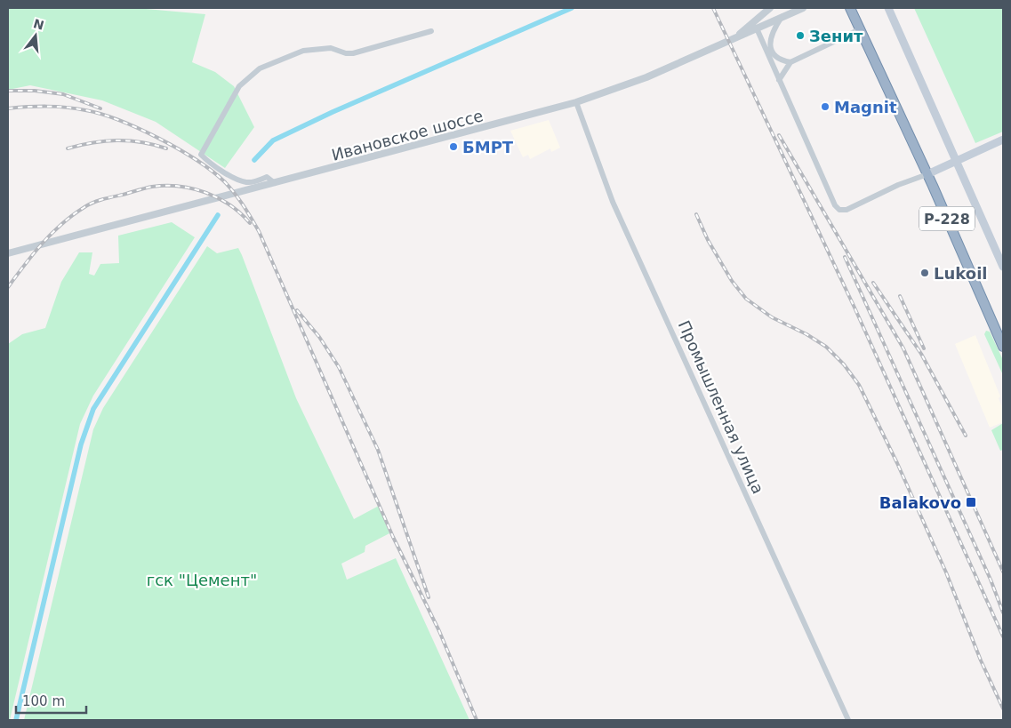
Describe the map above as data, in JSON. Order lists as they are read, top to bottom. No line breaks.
{"streets":{"highway":["Р-228"],"street":["Ивановское шоссе","Промышленная улица"]},"crossings":[["Ивановское шоссе","Промышленная улица"]],"parks":["гск \"Цемент\""],"places":{"other":["Зенит","Magnit","БМРТ","Lukoil"],"transit":["Balakovo"]},"scale_bar":"100 m","north":"top"}
